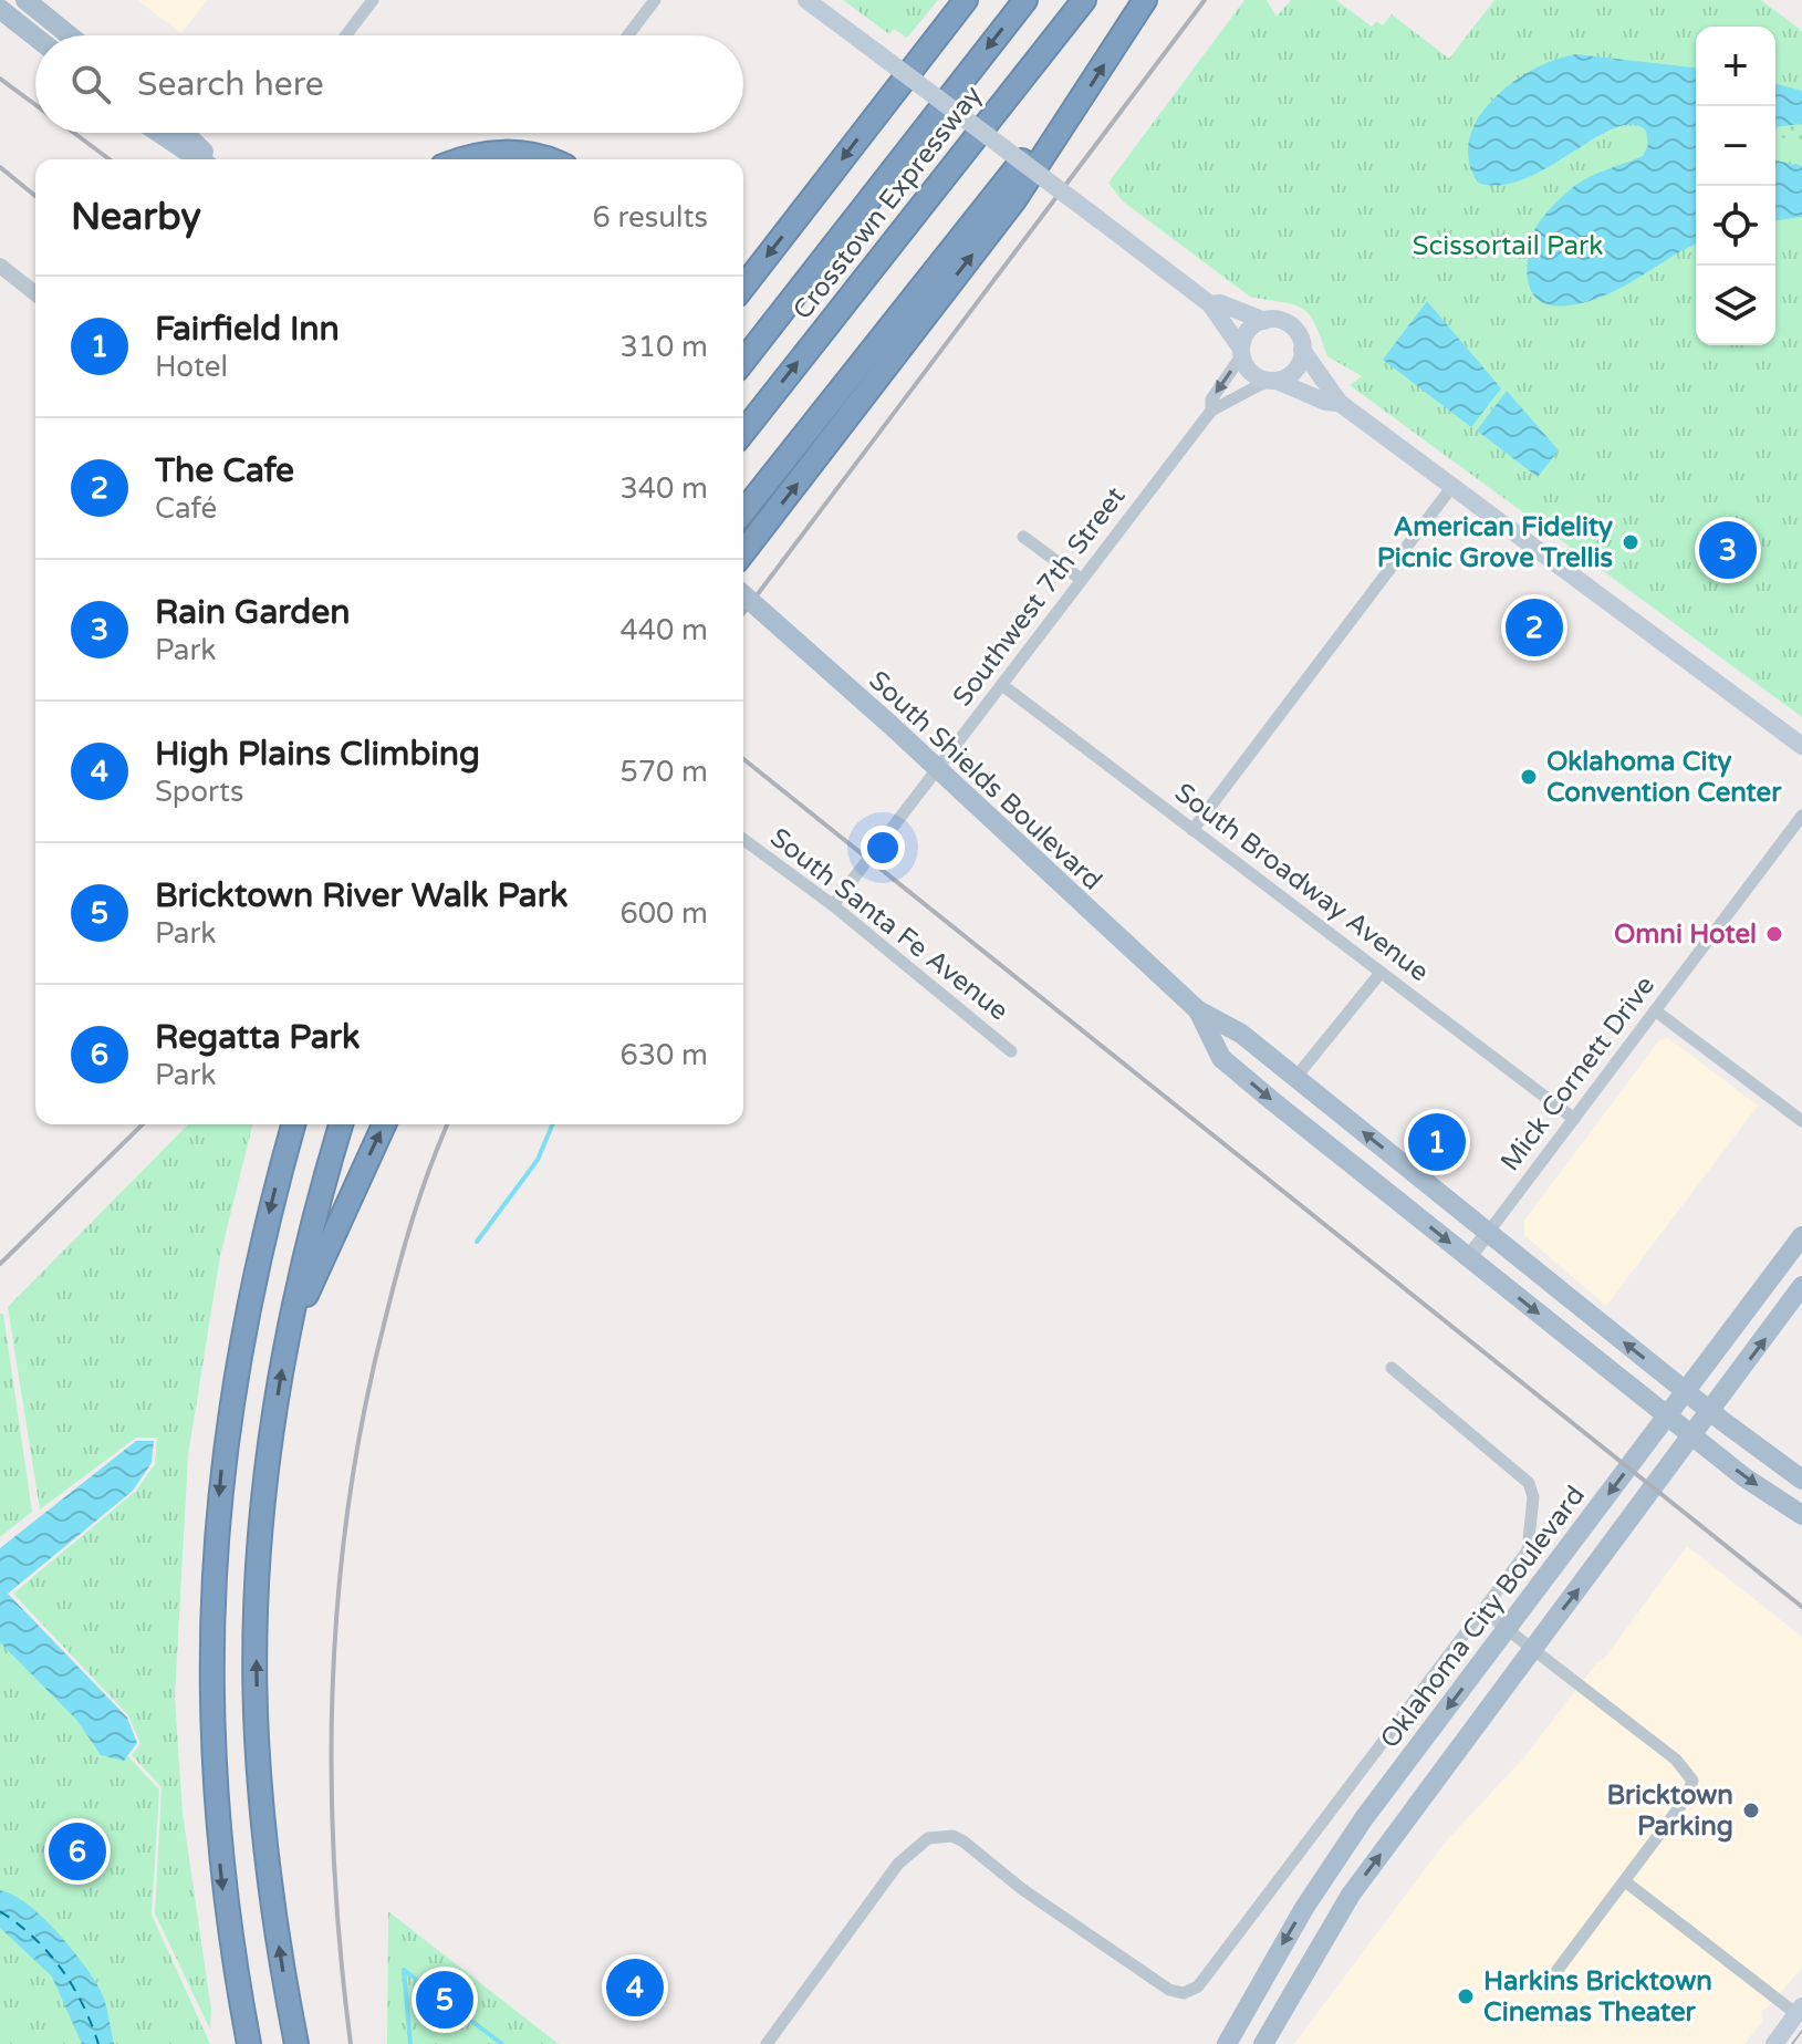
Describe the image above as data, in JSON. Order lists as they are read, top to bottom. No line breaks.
{"streets":{"highway":["Crosstown Expressway"],"main road":["South Shields Boulevard","Oklahoma City Boulevard"],"street":["Southwest 7th Street","South Broadway Avenue","South Santa Fe Avenue","Mick Cornett Drive"]},"crossings":[["Southwest 7th Street","South Broadway Avenue"],["Southwest 7th Street","South Santa Fe Avenue"],["South Shields Boulevard","Mick Cornett Drive"],["South Shields Boulevard","Oklahoma City Boulevard"],["South Broadway Avenue","Mick Cornett Drive"]],"parks":["Scissortail Park"],"places":["American Fidelity Picnic Grove Trellis","Oklahoma City Convention Center","Omni Hotel","Bricktown Parking","Harkins Bricktown Cinemas Theater"],"page":{"map_buttons":["+","−"],"search":"Search here","heading":["Nearby","6 results"],"list":[{"mark":"1","name":"Fairfield Inn","note":"Hotel","value":"310 m"},{"mark":"2","name":"The Cafe","note":"Café","value":"340 m"},{"mark":"3","name":"Rain Garden","note":"Park","value":"440 m"},{"mark":"4","name":"High Plains Climbing","note":"Sports","value":"570 m"},{"mark":"5","name":"Bricktown River Walk Park","note":"Park","value":"600 m"},{"mark":"6","name":"Regatta Park","note":"Park","value":"630 m"}],"pins":["3","2","1","6","4","5"]}}
